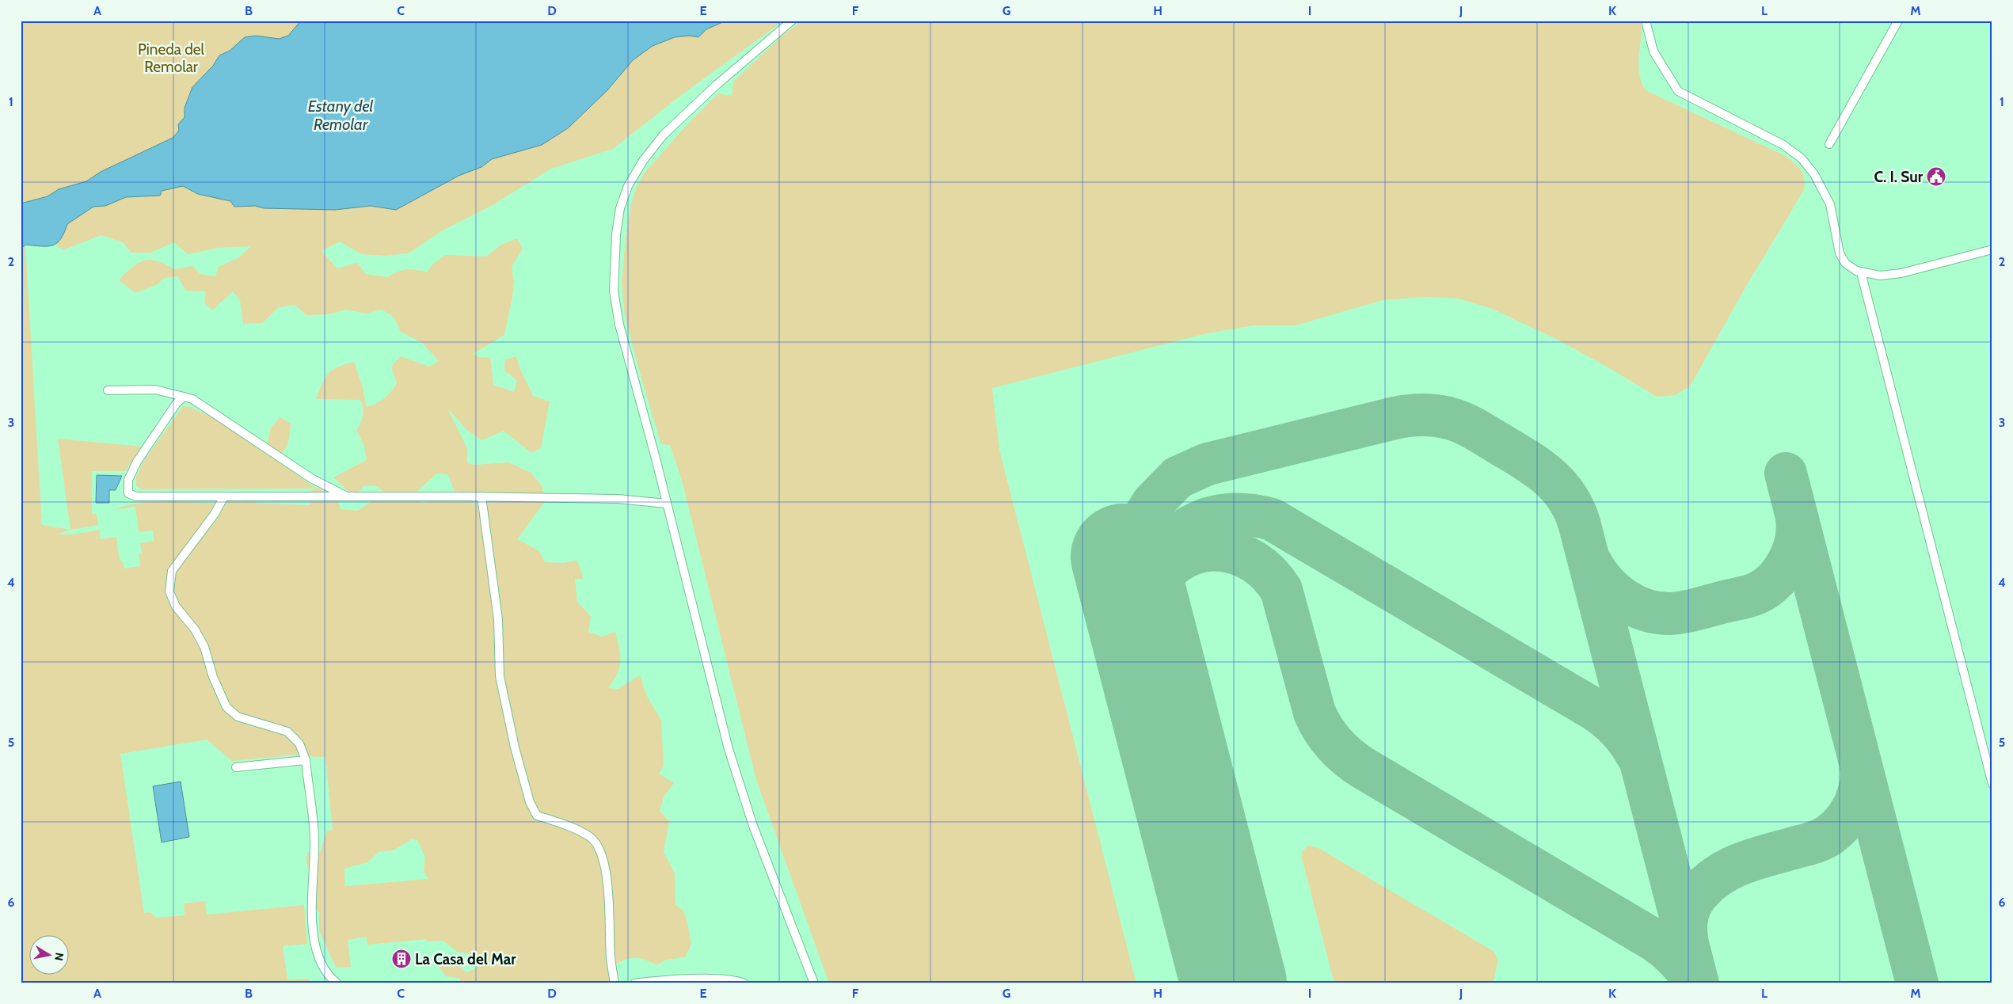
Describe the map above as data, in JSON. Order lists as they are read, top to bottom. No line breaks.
{"water":["Estany del Remolar"],"parks":["Pineda del Remolar"],"places":{"public building":["C. I. Sur"],"building":["La Casa del Mar"]},"north":"right","grid":{"columns":["A","B","C","D","E","F","G","H","I","J","K","L","M"],"rows":["1","2","3","4","5","6"]}}
